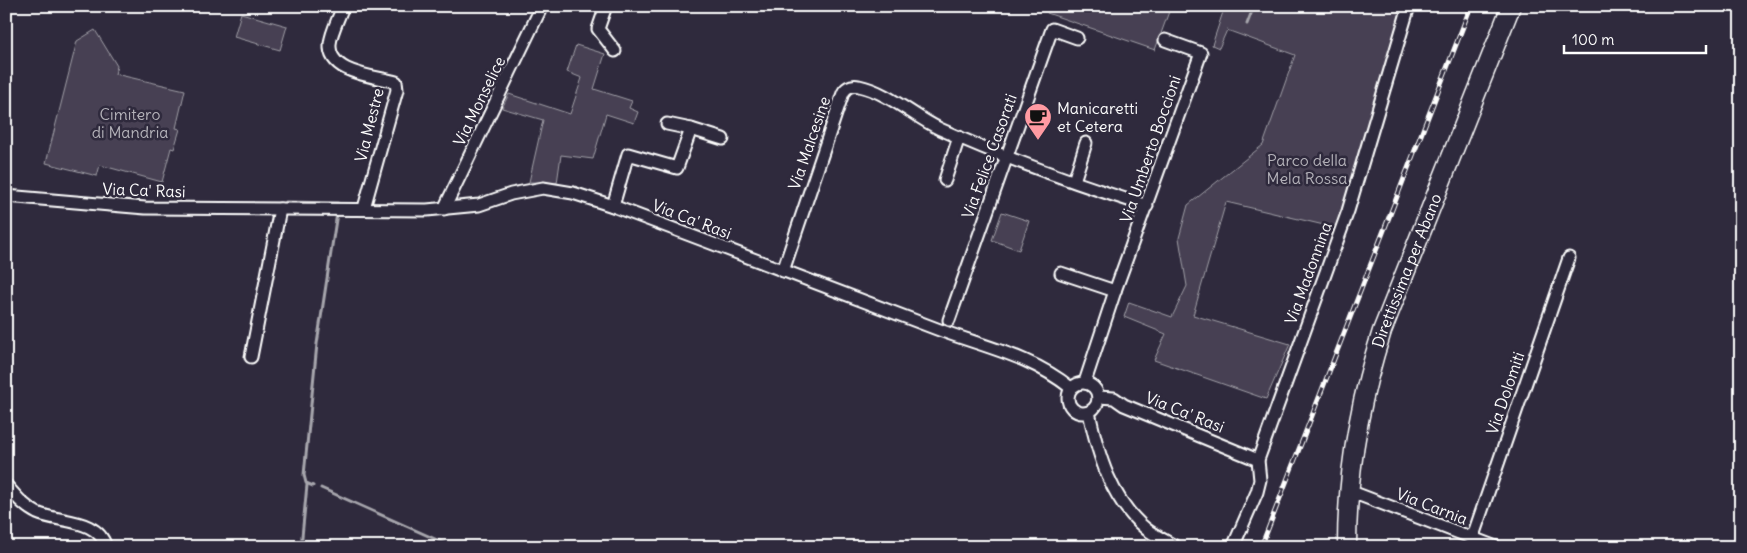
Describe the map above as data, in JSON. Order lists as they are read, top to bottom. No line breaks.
{"streets":{"highway":["Direttissima per Abano"],"street":["Via Monselice","Via Mestre","Via Malcesine","Via Umberto Boccioni","Via Felice Casorati","Via Ca' Rasi","Via Madonnina","Via Dolomiti","Via Carnia"]},"crossings":[["Via Monselice","Via Ca' Rasi"],["Via Mestre","Via Ca' Rasi"],["Via Malcesine","Via Umberto Boccioni"],["Via Malcesine","Via Felice Casorati"],["Via Malcesine","Via Ca' Rasi"],["Via Umberto Boccioni","Via Ca' Rasi"],["Via Ca' Rasi","Via Madonnina"],["Via Dolomiti","Via Carnia"]],"parks":["Cimitero di Mandria","Parco della Mela Rossa"],"places":{"cafe":["Manicaretti et Cetera"]},"scale_bar":"100 m"}
